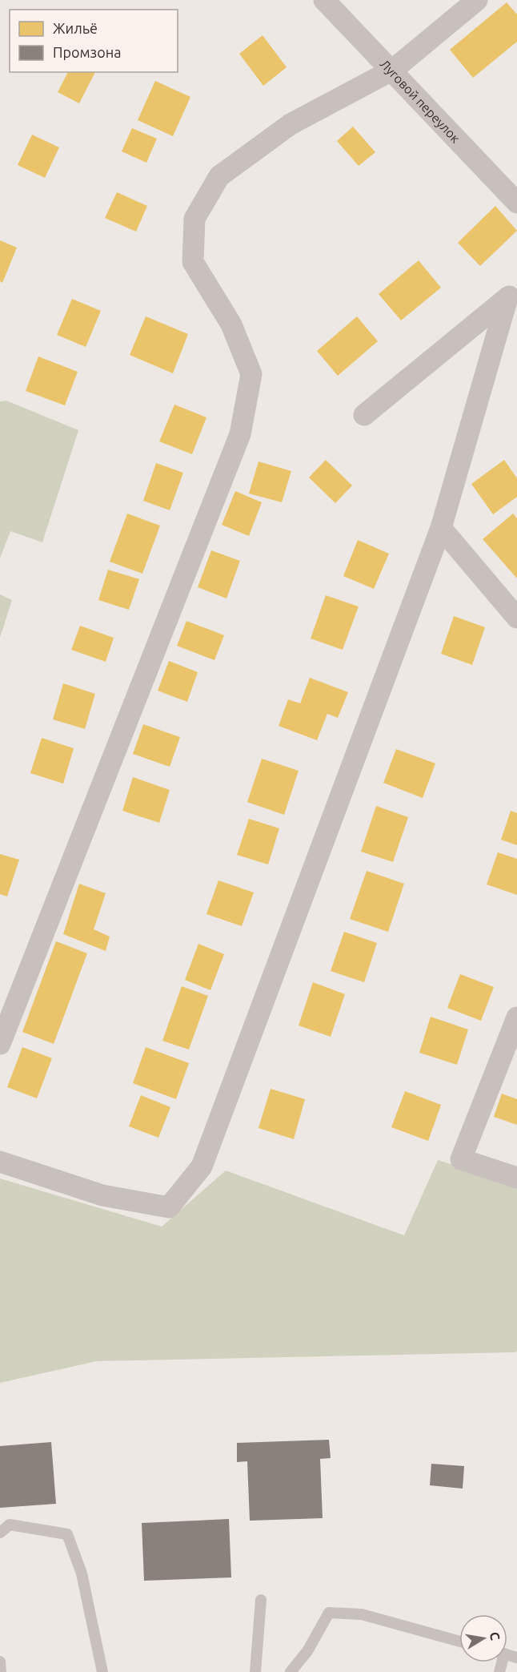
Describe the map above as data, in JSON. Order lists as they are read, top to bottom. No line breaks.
{"streets":{"street":["Луговой переулок"]},"legend":["Жильё","Промзона"],"north":"right"}
